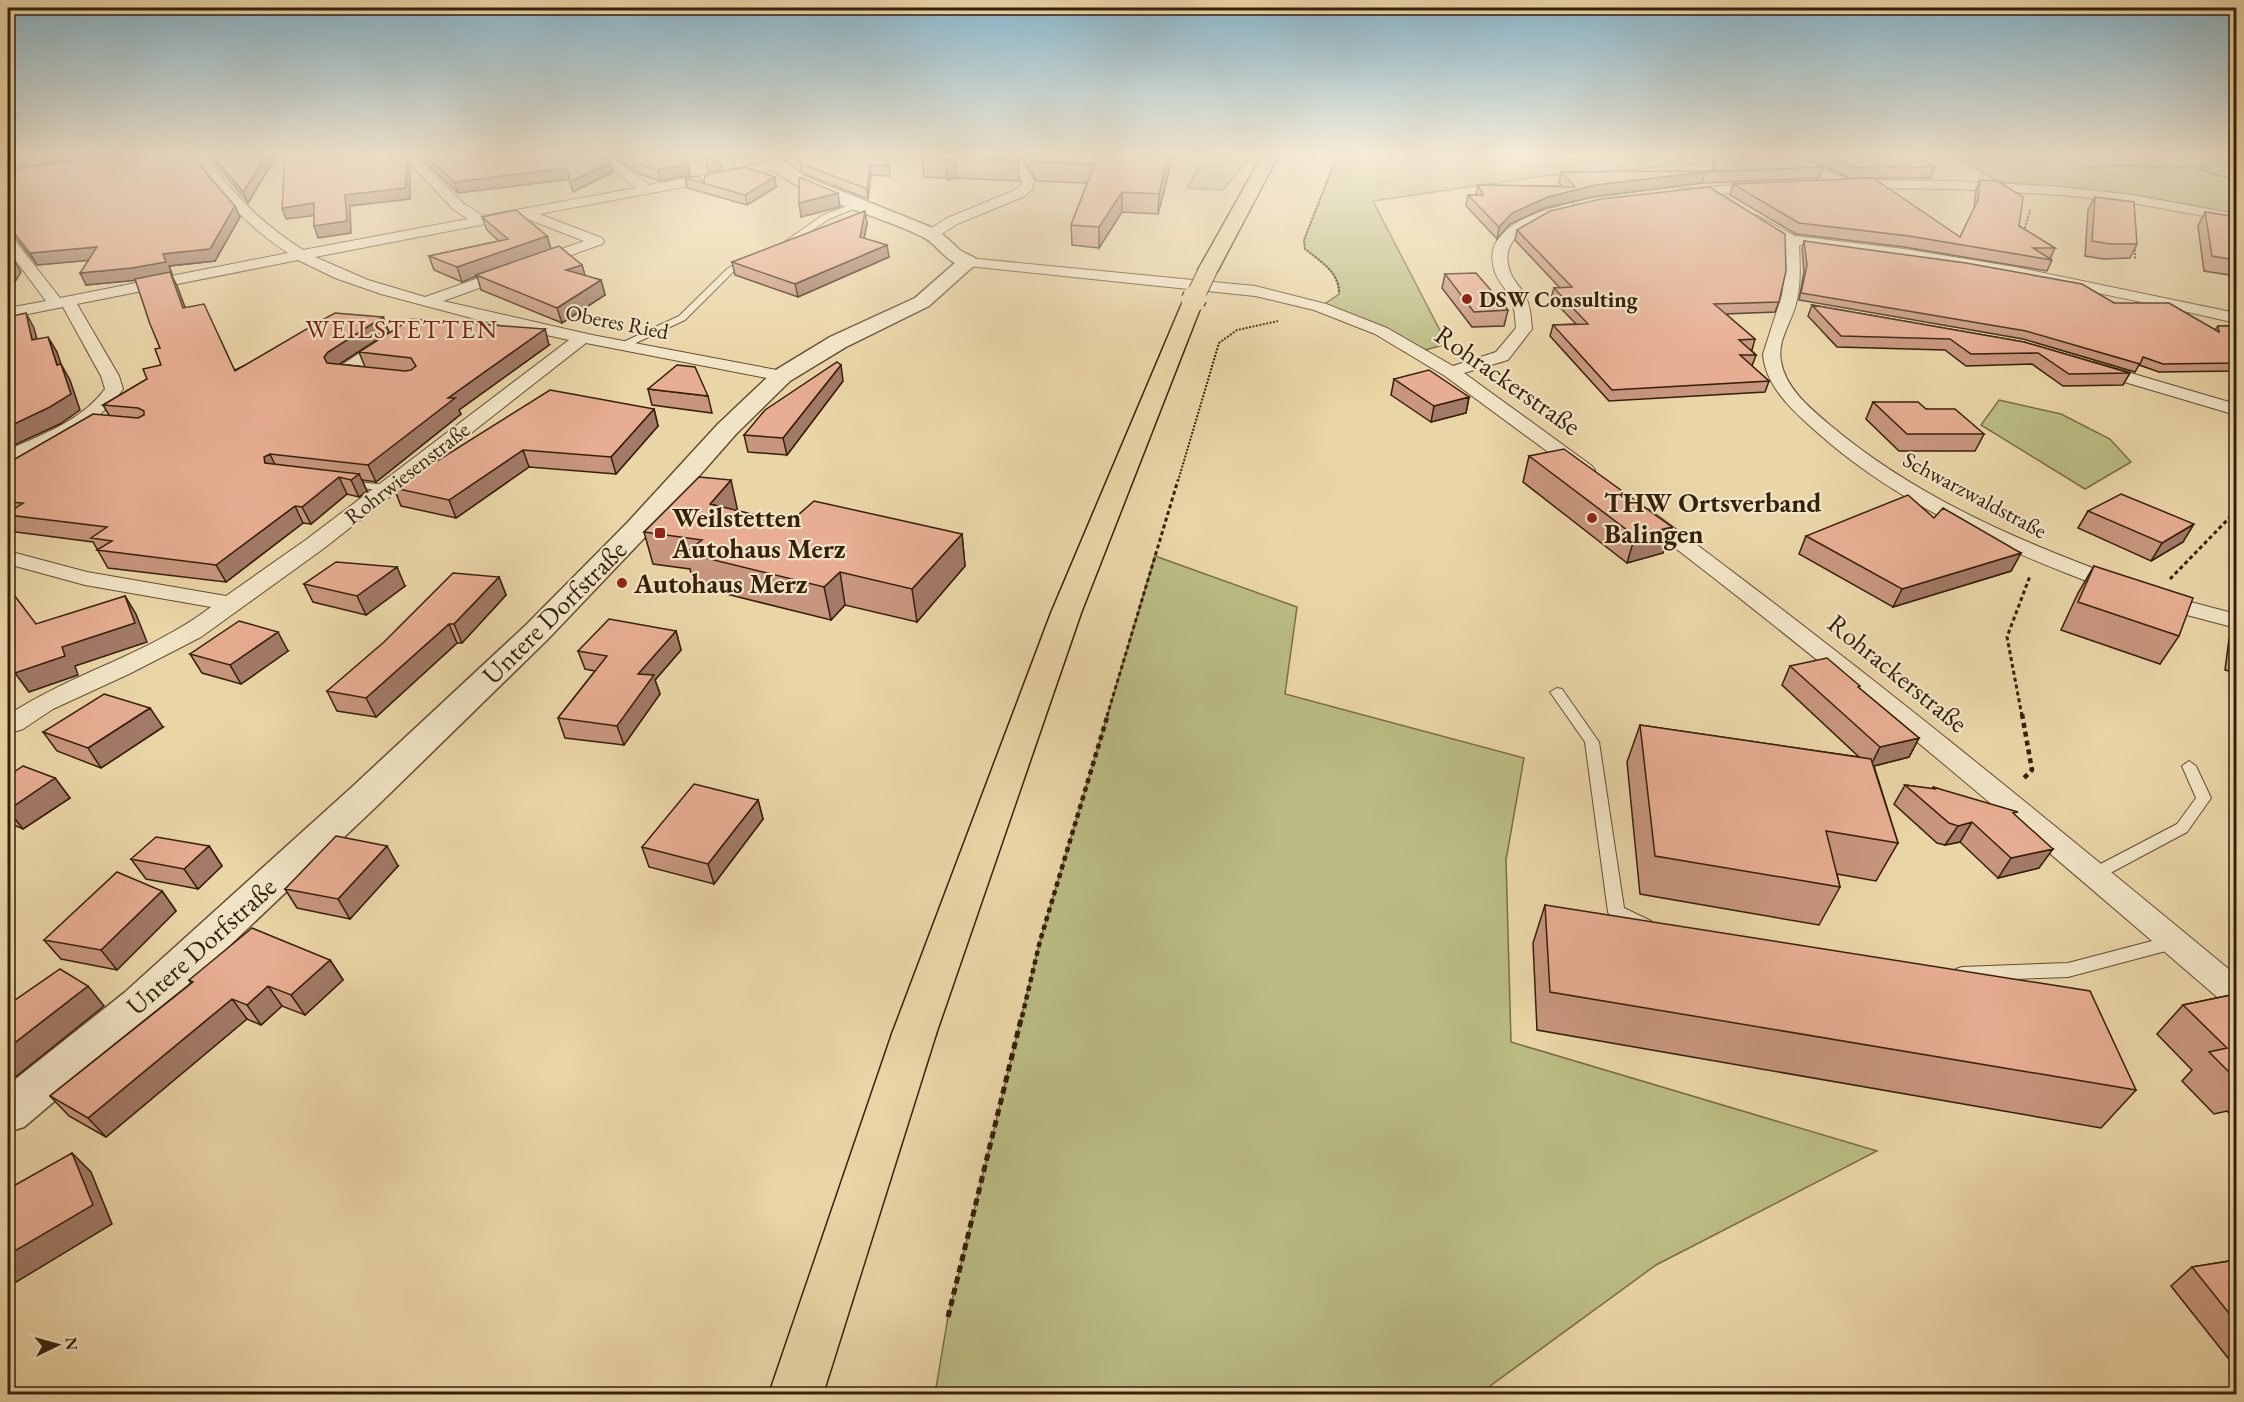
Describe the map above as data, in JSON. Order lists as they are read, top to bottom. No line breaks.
{"streets":{"street":["Oberes Ried","Rohrackerstraße","Rohrwiesenstraße","Schwarzwaldstraße","Untere Dorfstraße"]},"crossings":[["Oberes Ried","Rohrwiesenstraße"],["Oberes Ried","Untere Dorfstraße"],["Rohrackerstraße","Untere Dorfstraße"]],"districts":["WEILSTETTEN"],"places":{"other":["DSW Consulting","THW Ortsverband Balingen","Autohaus Merz"],"transit":["Weilstetten Autohaus Merz"]},"north":"right"}
